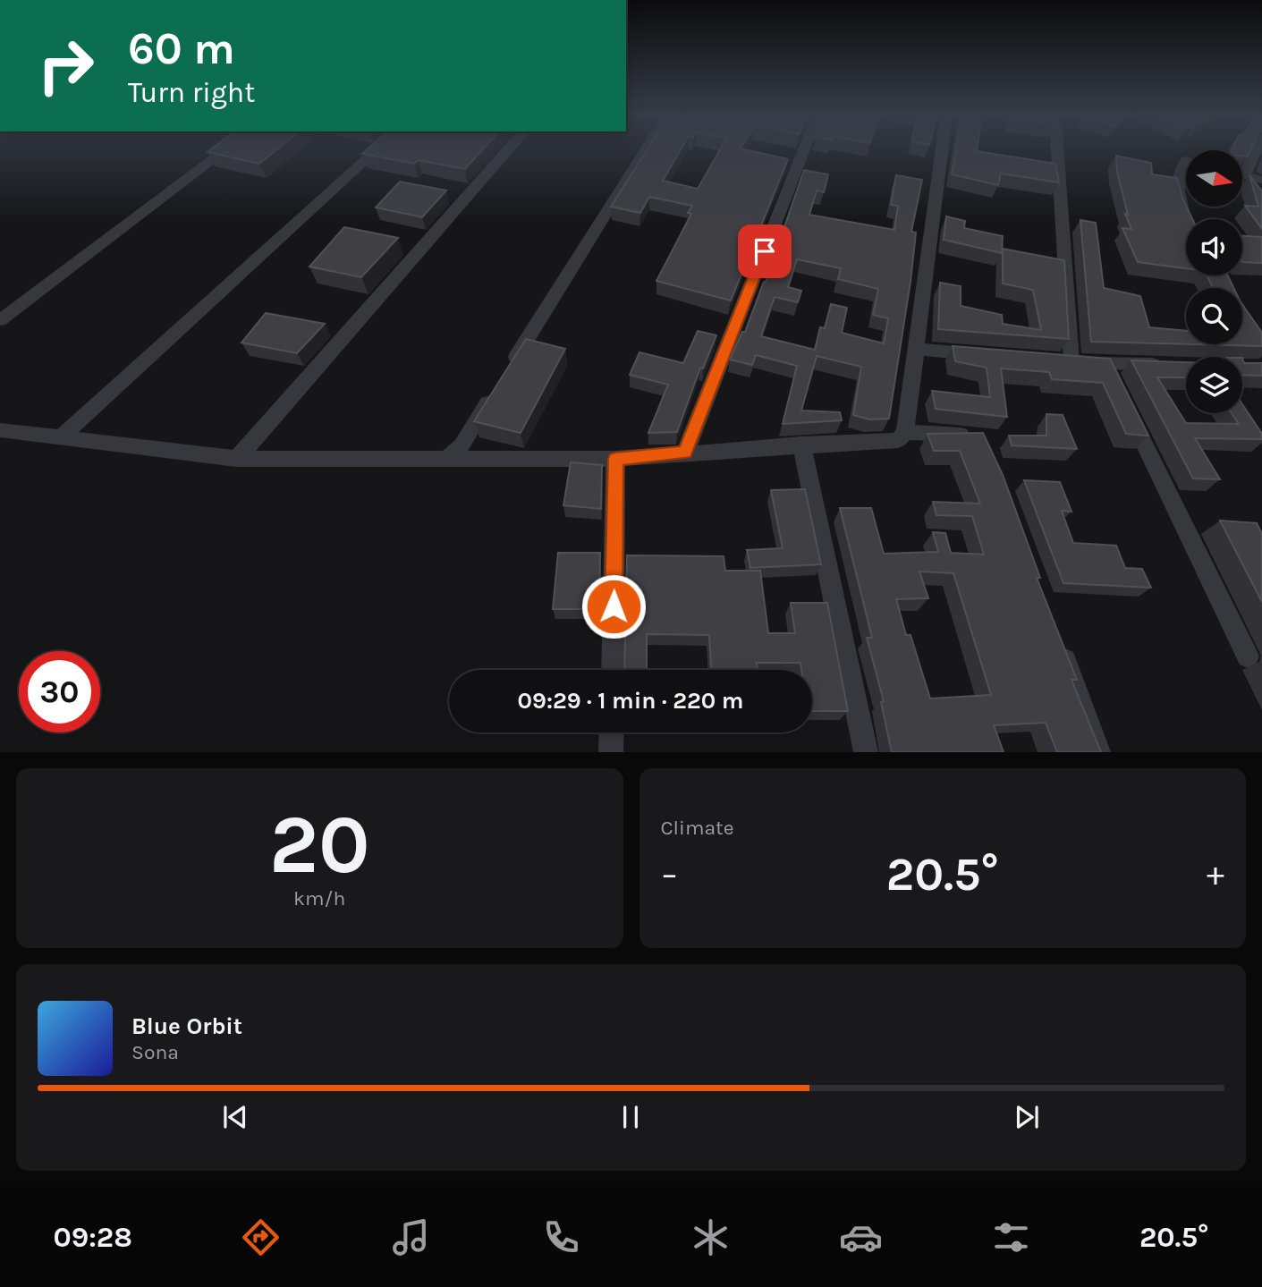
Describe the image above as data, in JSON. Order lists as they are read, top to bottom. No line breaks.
{"north":"right","page":{"turn":["60 m","Turn right"],"limit":"30","trip":"09:29 · 1 min · 220 m","tile":[["20","km/h"],"Climate"],"heat":["−","20.5°","+"],"song":["Blue Orbit","Sona"],"tabs":["09:28","20.5°"]}}
